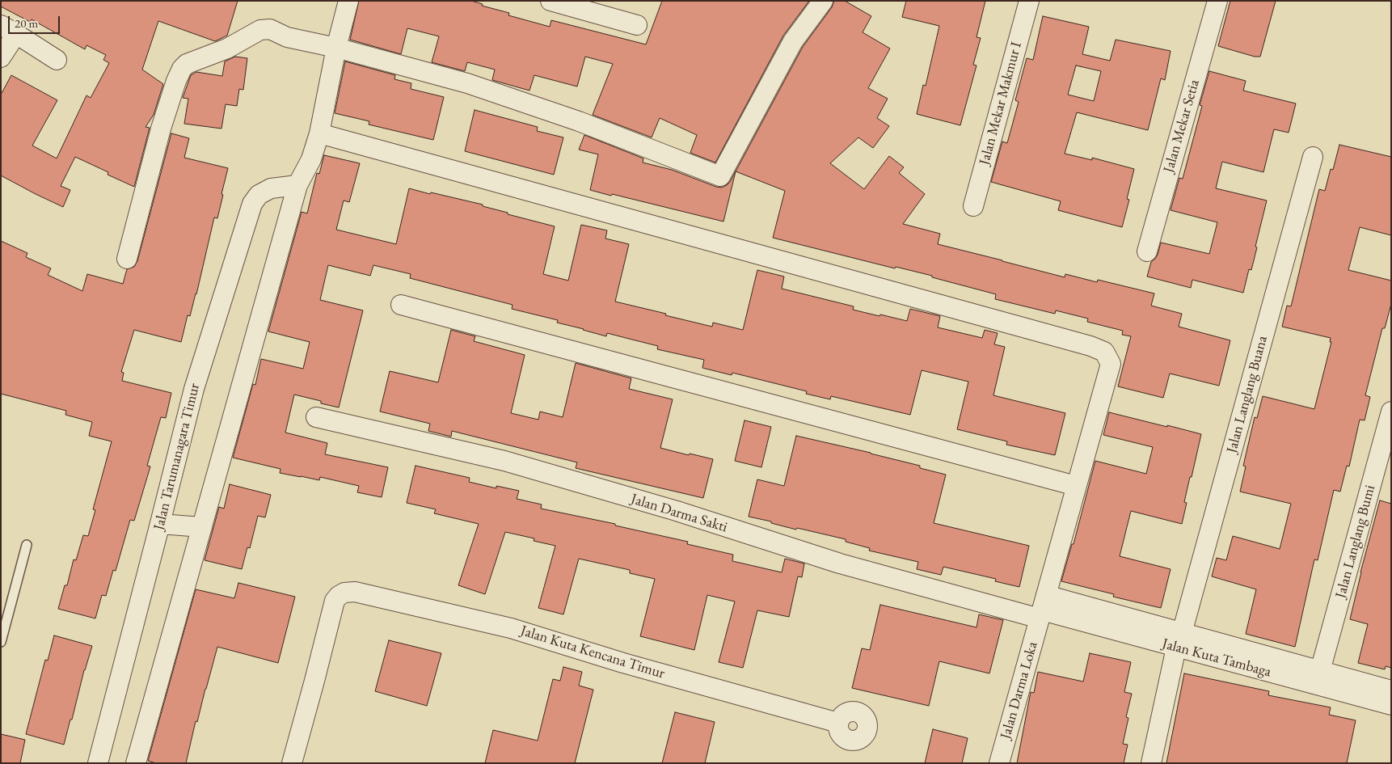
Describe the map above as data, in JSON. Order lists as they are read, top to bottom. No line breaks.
{"streets":{"street":["Jalan Mekar Makmur I","Jalan Mekar Setia","Jalan Langlang Buana","Jalan Tarumanagara Timur","Jalan Darma Sakti","Jalan Langlang Bumi","Jalan Kuta Kencana Timur","Jalan Kuta Tambaga","Jalan Darma Loka"]},"crossings":[["Jalan Langlang Buana","Jalan Kuta Tambaga"],["Jalan Darma Sakti","Jalan Kuta Tambaga"],["Jalan Darma Sakti","Jalan Darma Loka"],["Jalan Langlang Bumi","Jalan Kuta Tambaga"],["Jalan Kuta Tambaga","Jalan Darma Loka"]],"scale_bar":"20 m"}
